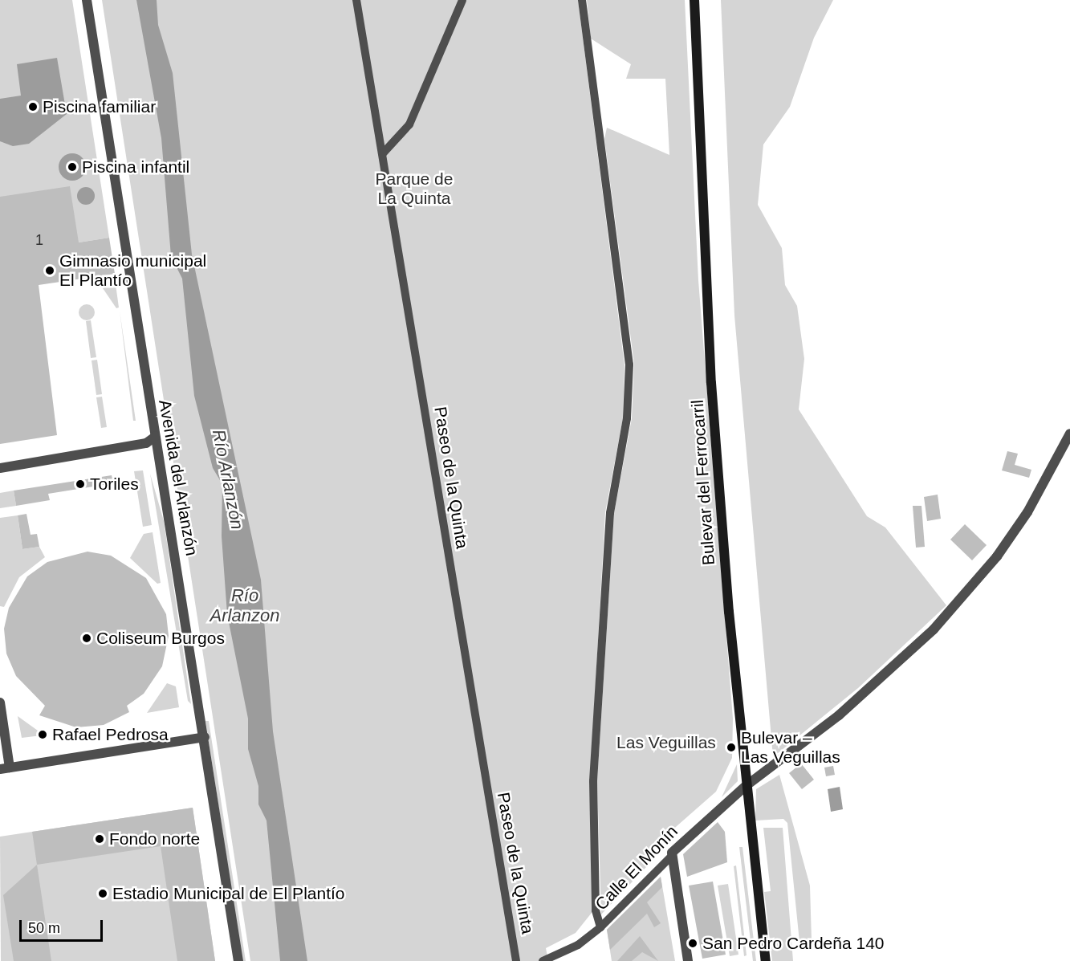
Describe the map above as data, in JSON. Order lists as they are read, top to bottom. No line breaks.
{"streets":{"main road":["Bulevar del Ferrocarril"],"street":["Avenida del Arlanzón","Paseo de la Quinta","Calle El Monín"]},"crossings":[["Bulevar del Ferrocarril","Calle El Monín"]],"water":["Río Arlanzón","Río Arlanzon"],"parks":["Parque de La Quinta","Las Veguillas"],"places":["Piscina familiar","Piscina infantil","Gimnasio municipal El Plantío","Toriles","Coliseum Burgos","Rafael Pedrosa","Bulevar – Las Veguillas","Fondo norte","Estadio Municipal de El Plantío","San Pedro Cardeña 140"],"house_numbers":["1"],"scale_bar":"50 m"}
